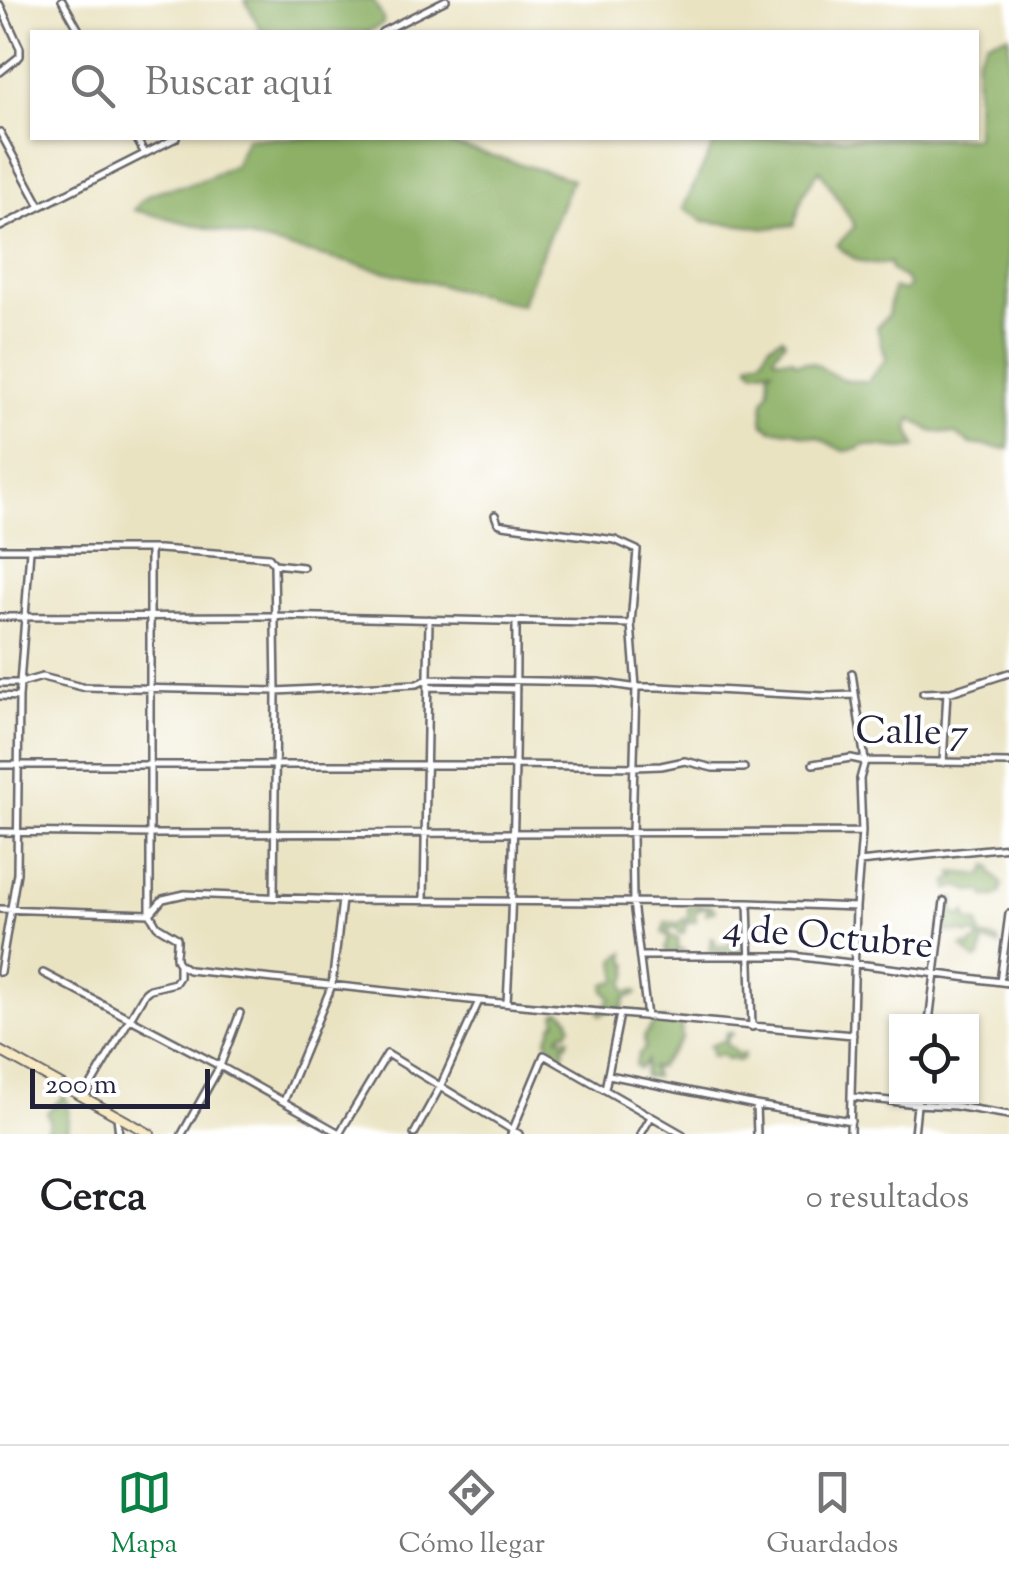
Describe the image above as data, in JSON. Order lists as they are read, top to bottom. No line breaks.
{"streets":{"street":["Calle 7","4 de Octubre"]},"scale_bar":"200 m","page":{"search":"Buscar aquí","scale":"200 m","heading":["Cerca","0 resultados"],"nav":["Mapa","Cómo llegar","Guardados"]}}
